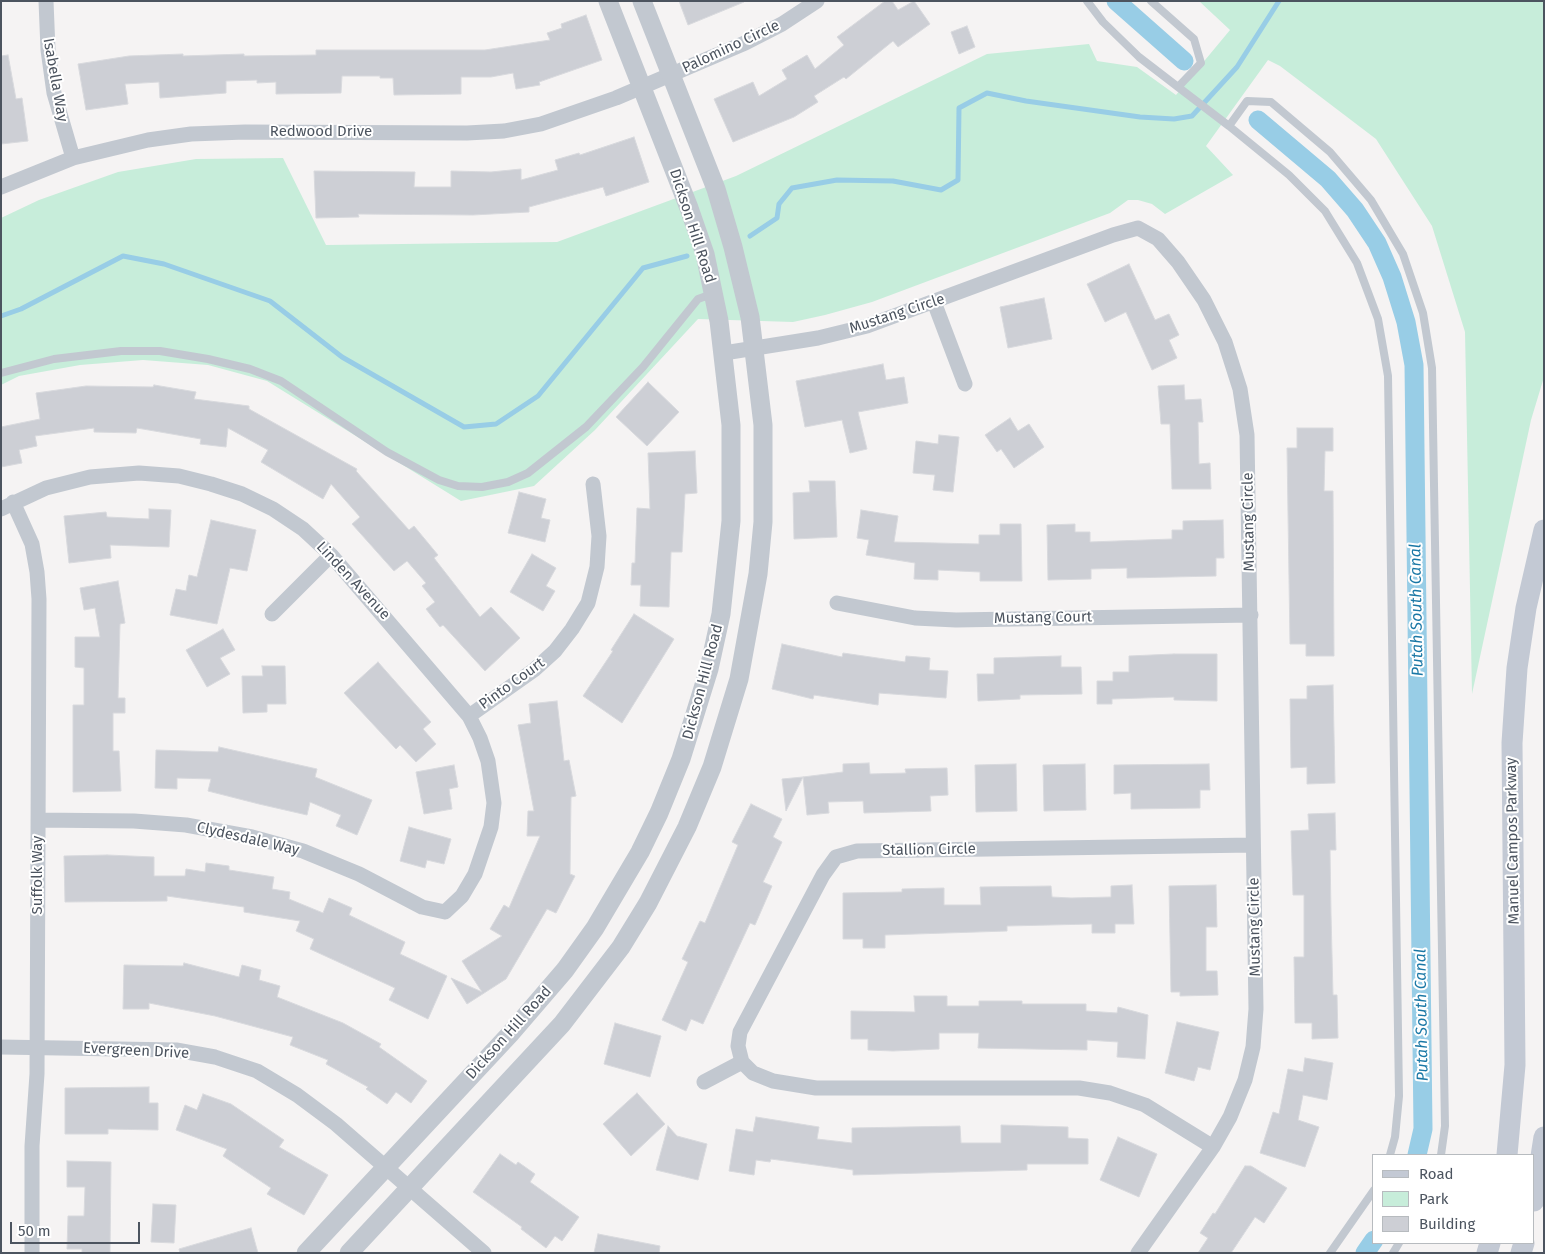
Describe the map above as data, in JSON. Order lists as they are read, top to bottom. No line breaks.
{"streets":{"main road":["Manuel Campos Parkway"],"street":["Palomino Circle","Isabella Way","Redwood Drive","Dickson Hill Road","Mustang Circle","Linden Avenue","Mustang Court","Pinto Court","Clydesdale Way","Stallion Circle","Suffolk Way","Evergreen Drive"]},"crossings":[["Palomino Circle","Redwood Drive"],["Palomino Circle","Dickson Hill Road"],["Isabella Way","Redwood Drive"],["Redwood Drive","Dickson Hill Road"],["Dickson Hill Road","Mustang Circle"],["Dickson Hill Road","Evergreen Drive"],["Mustang Circle","Mustang Court"],["Mustang Circle","Stallion Circle"],["Linden Avenue","Pinto Court"],["Linden Avenue","Clydesdale Way"],["Linden Avenue","Suffolk Way"],["Clydesdale Way","Suffolk Way"],["Suffolk Way","Evergreen Drive"]],"water":["Putah South Canal"],"legend":["Road","Park","Building"],"scale_bar":"50 m"}
